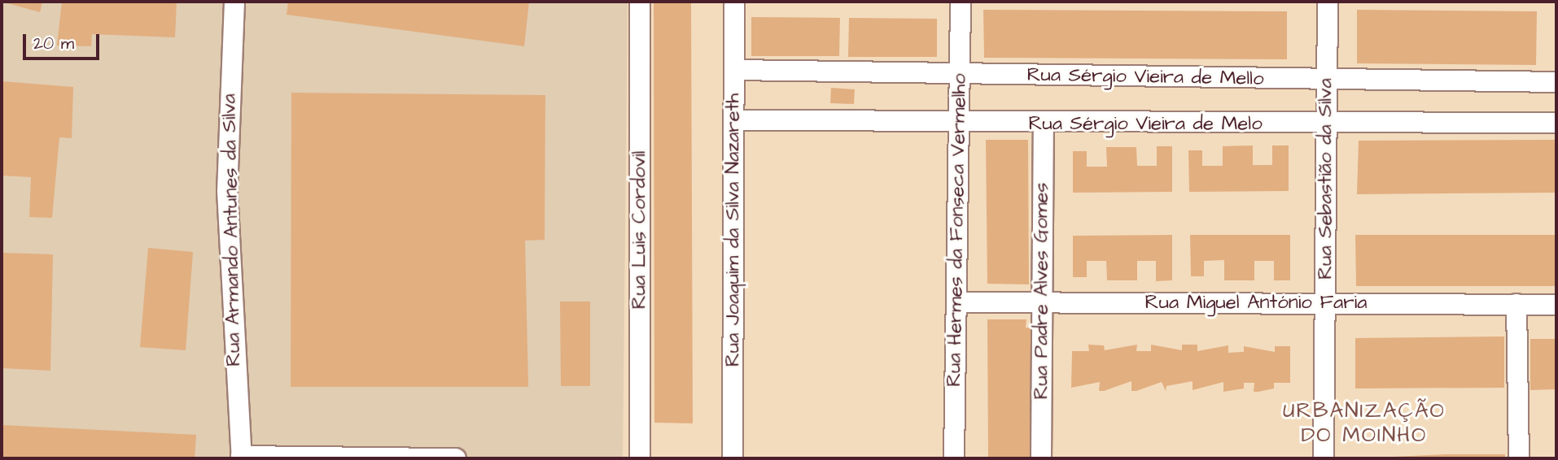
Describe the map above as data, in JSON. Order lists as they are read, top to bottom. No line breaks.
{"streets":{"street":["Rua Sérgio Vieira de Mello","Rua Sérgio Vieira de Melo","Rua Sebastião da Silva","Rua Armando Antunes da Silva","Rua Luis Cordovil","Rua Joaquim da Silva Nazareth","Rua Hermes da Fonseca Vermelho","Rua Padre Alves Gomes","Rua Miguel António Faria"]},"crossings":[["Rua Sérgio Vieira de Mello","Rua Sebastião da Silva"],["Rua Sérgio Vieira de Mello","Rua Joaquim da Silva Nazareth"],["Rua Sérgio Vieira de Mello","Rua Hermes da Fonseca Vermelho"],["Rua Sérgio Vieira de Melo","Rua Sebastião da Silva"],["Rua Sérgio Vieira de Melo","Rua Joaquim da Silva Nazareth"],["Rua Sérgio Vieira de Melo","Rua Hermes da Fonseca Vermelho"],["Rua Sérgio Vieira de Melo","Rua Padre Alves Gomes"],["Rua Sebastião da Silva","Rua Miguel António Faria"],["Rua Hermes da Fonseca Vermelho","Rua Miguel António Faria"],["Rua Padre Alves Gomes","Rua Miguel António Faria"]],"districts":["URBANIZAÇÃO DO MOINHO"],"scale_bar":"20 m"}
